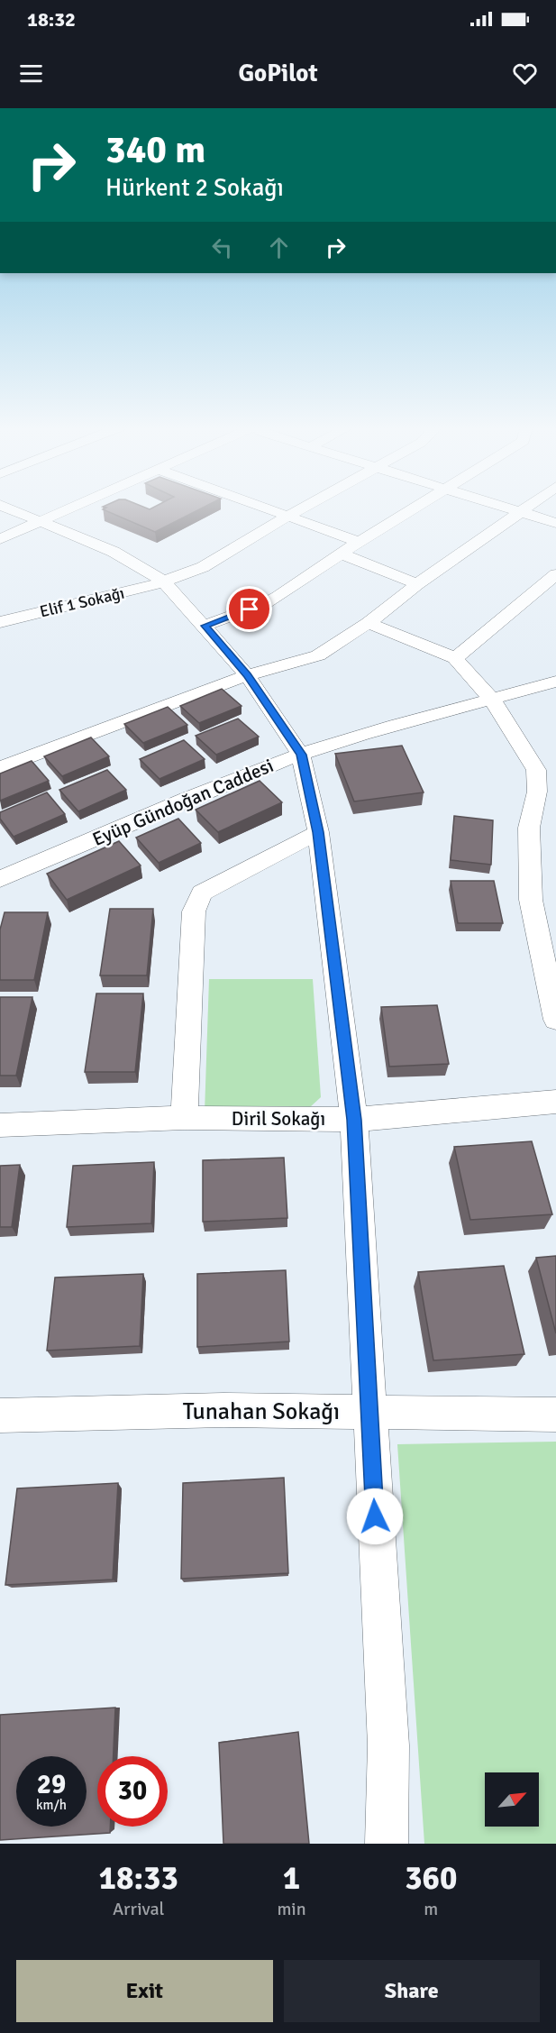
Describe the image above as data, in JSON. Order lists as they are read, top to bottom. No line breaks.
{"streets":{"street":["Elif 1 Sokağı","Eyüp Gündoğan Caddesi","Diril Sokağı","Tunahan Sokağı"]},"north":"top right","page":{"status":"18:32","header":"GoPilot","turn":["340 m","Hürkent 2 Sokağı"],"speed":"29 km/h","limit":"30","eta":["18:33","Arrival","1","min","360","m"],"buttons":["Exit","Share"]}}
